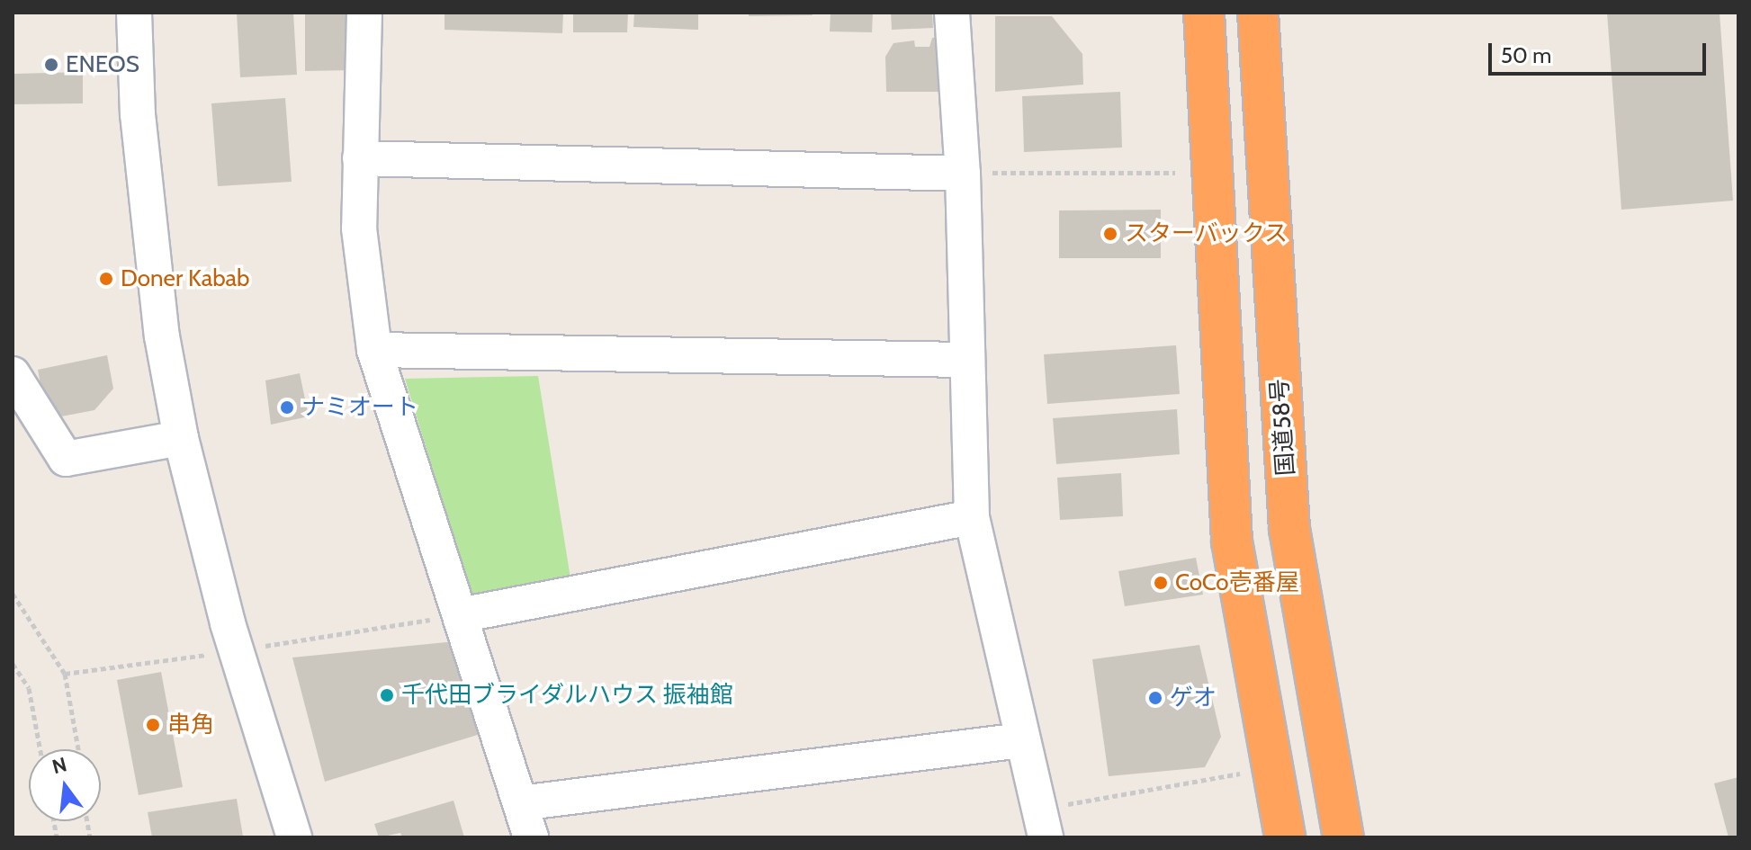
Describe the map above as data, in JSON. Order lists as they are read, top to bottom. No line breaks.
{"streets":{"highway":["国道58号"]},"places":["ENEOS","スターバックス","Doner Kabab","ナミオート","CoCo壱番屋","千代田ブライダルハウス 振袖館","ゲオ","串角"],"scale_bar":"50 m","north":"top"}
